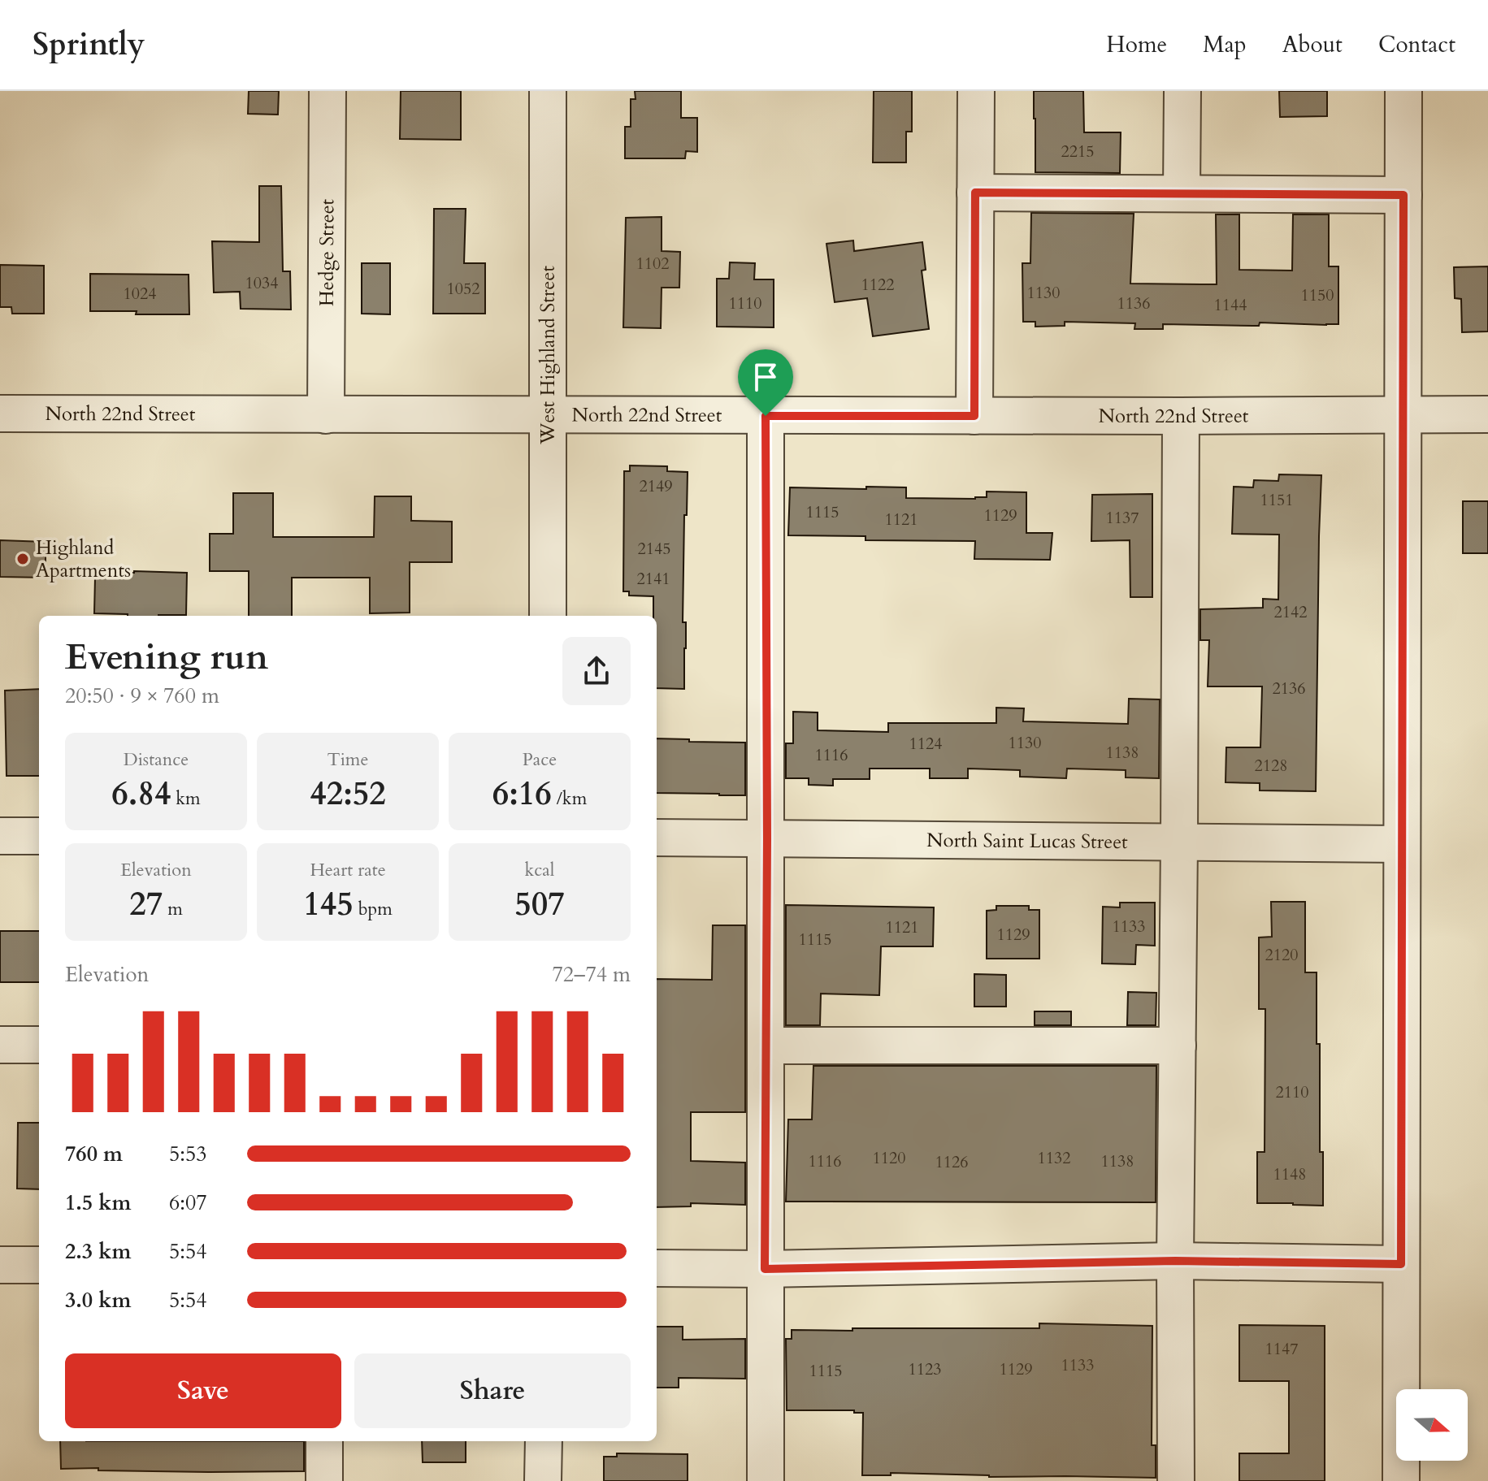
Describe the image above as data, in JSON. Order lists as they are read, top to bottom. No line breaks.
{"streets":{"street":["Hedge Street","West Highland Street","North 22nd Street","North Saint Lucas Street"]},"crossings":[["Hedge Street","North 22nd Street"],["West Highland Street","North 22nd Street"]],"places":["Highland Apartments"],"house_numbers":["2215","1102","1034","1122","1052","1130","1024","1150","1110","1136","1144","2149","1151","1115","1129","1137","1121","2145","2141","2142","2136","1130","1124","1138","1116","2128","1133","1121","1129","1115","2120","2110","1120","1132","1116","1138","1126","1148","1147","1133","1123","1129","1115"],"north":"right","page":{"header":"Sprintly","nav":["Home","Map","About","Contact"],"heading":["Evening run","20:50 · 9 × 760 m"],"stats":[["Distance","6.84 km"],["Time","42:52"],["Pace","6:16 /km"],["Elevation","27 m"],["Heart rate","145 bpm"],["kcal","507"]],"chart":["Elevation","72–74 m"],"list":[{"name":"760 m","note":"5:53"},{"name":"1.5 km","note":"6:07"},{"name":"2.3 km","note":"5:54"},{"name":"3.0 km","note":"5:54"}],"buttons":["Save","Share"]}}
